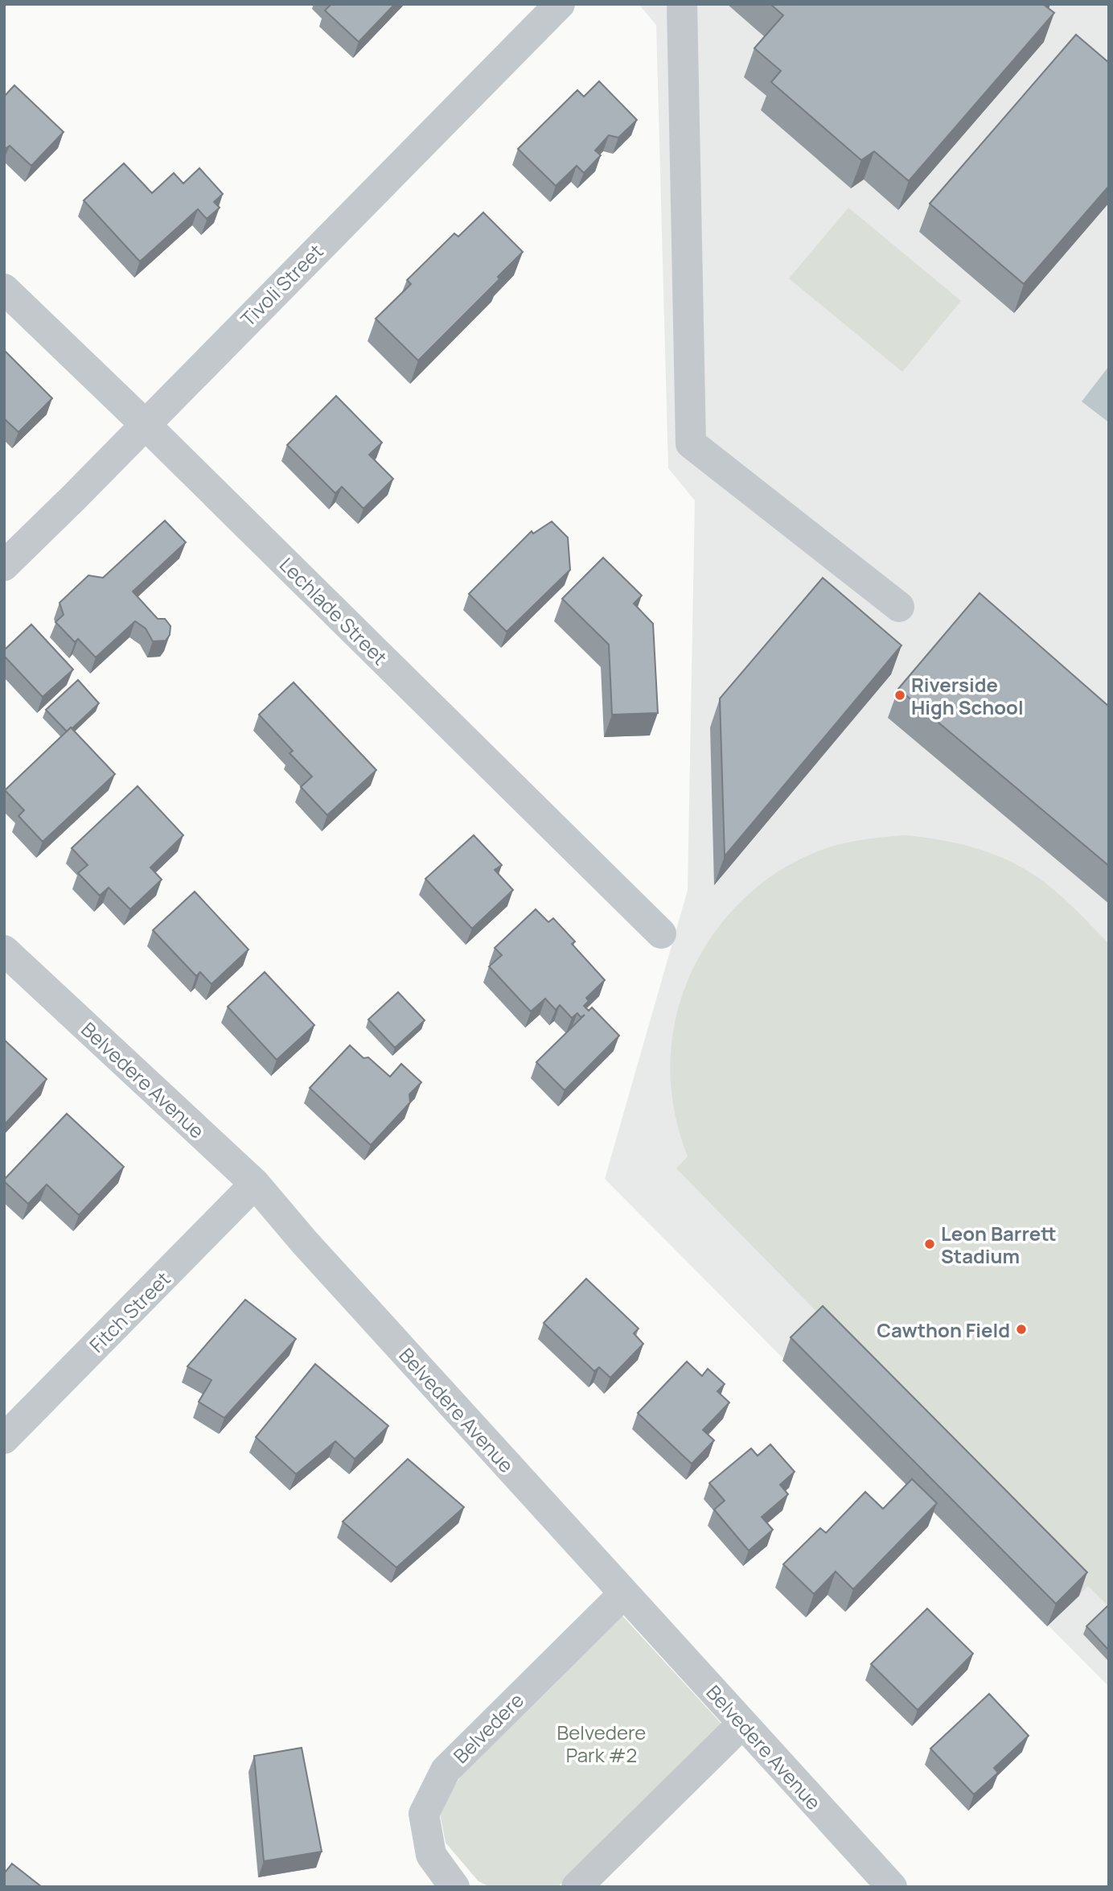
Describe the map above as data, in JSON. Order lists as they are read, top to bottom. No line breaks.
{"streets":{"street":["Tivoli Street","Lechlade Street","Belvedere Avenue","Fitch Street","Belvedere"]},"crossings":[["Tivoli Street","Lechlade Street"],["Belvedere Avenue","Fitch Street"],["Belvedere Avenue","Belvedere"]],"parks":["Belvedere Park #2"],"places":["Riverside High School","Leon Barrett Stadium","Cawthon Field"]}
